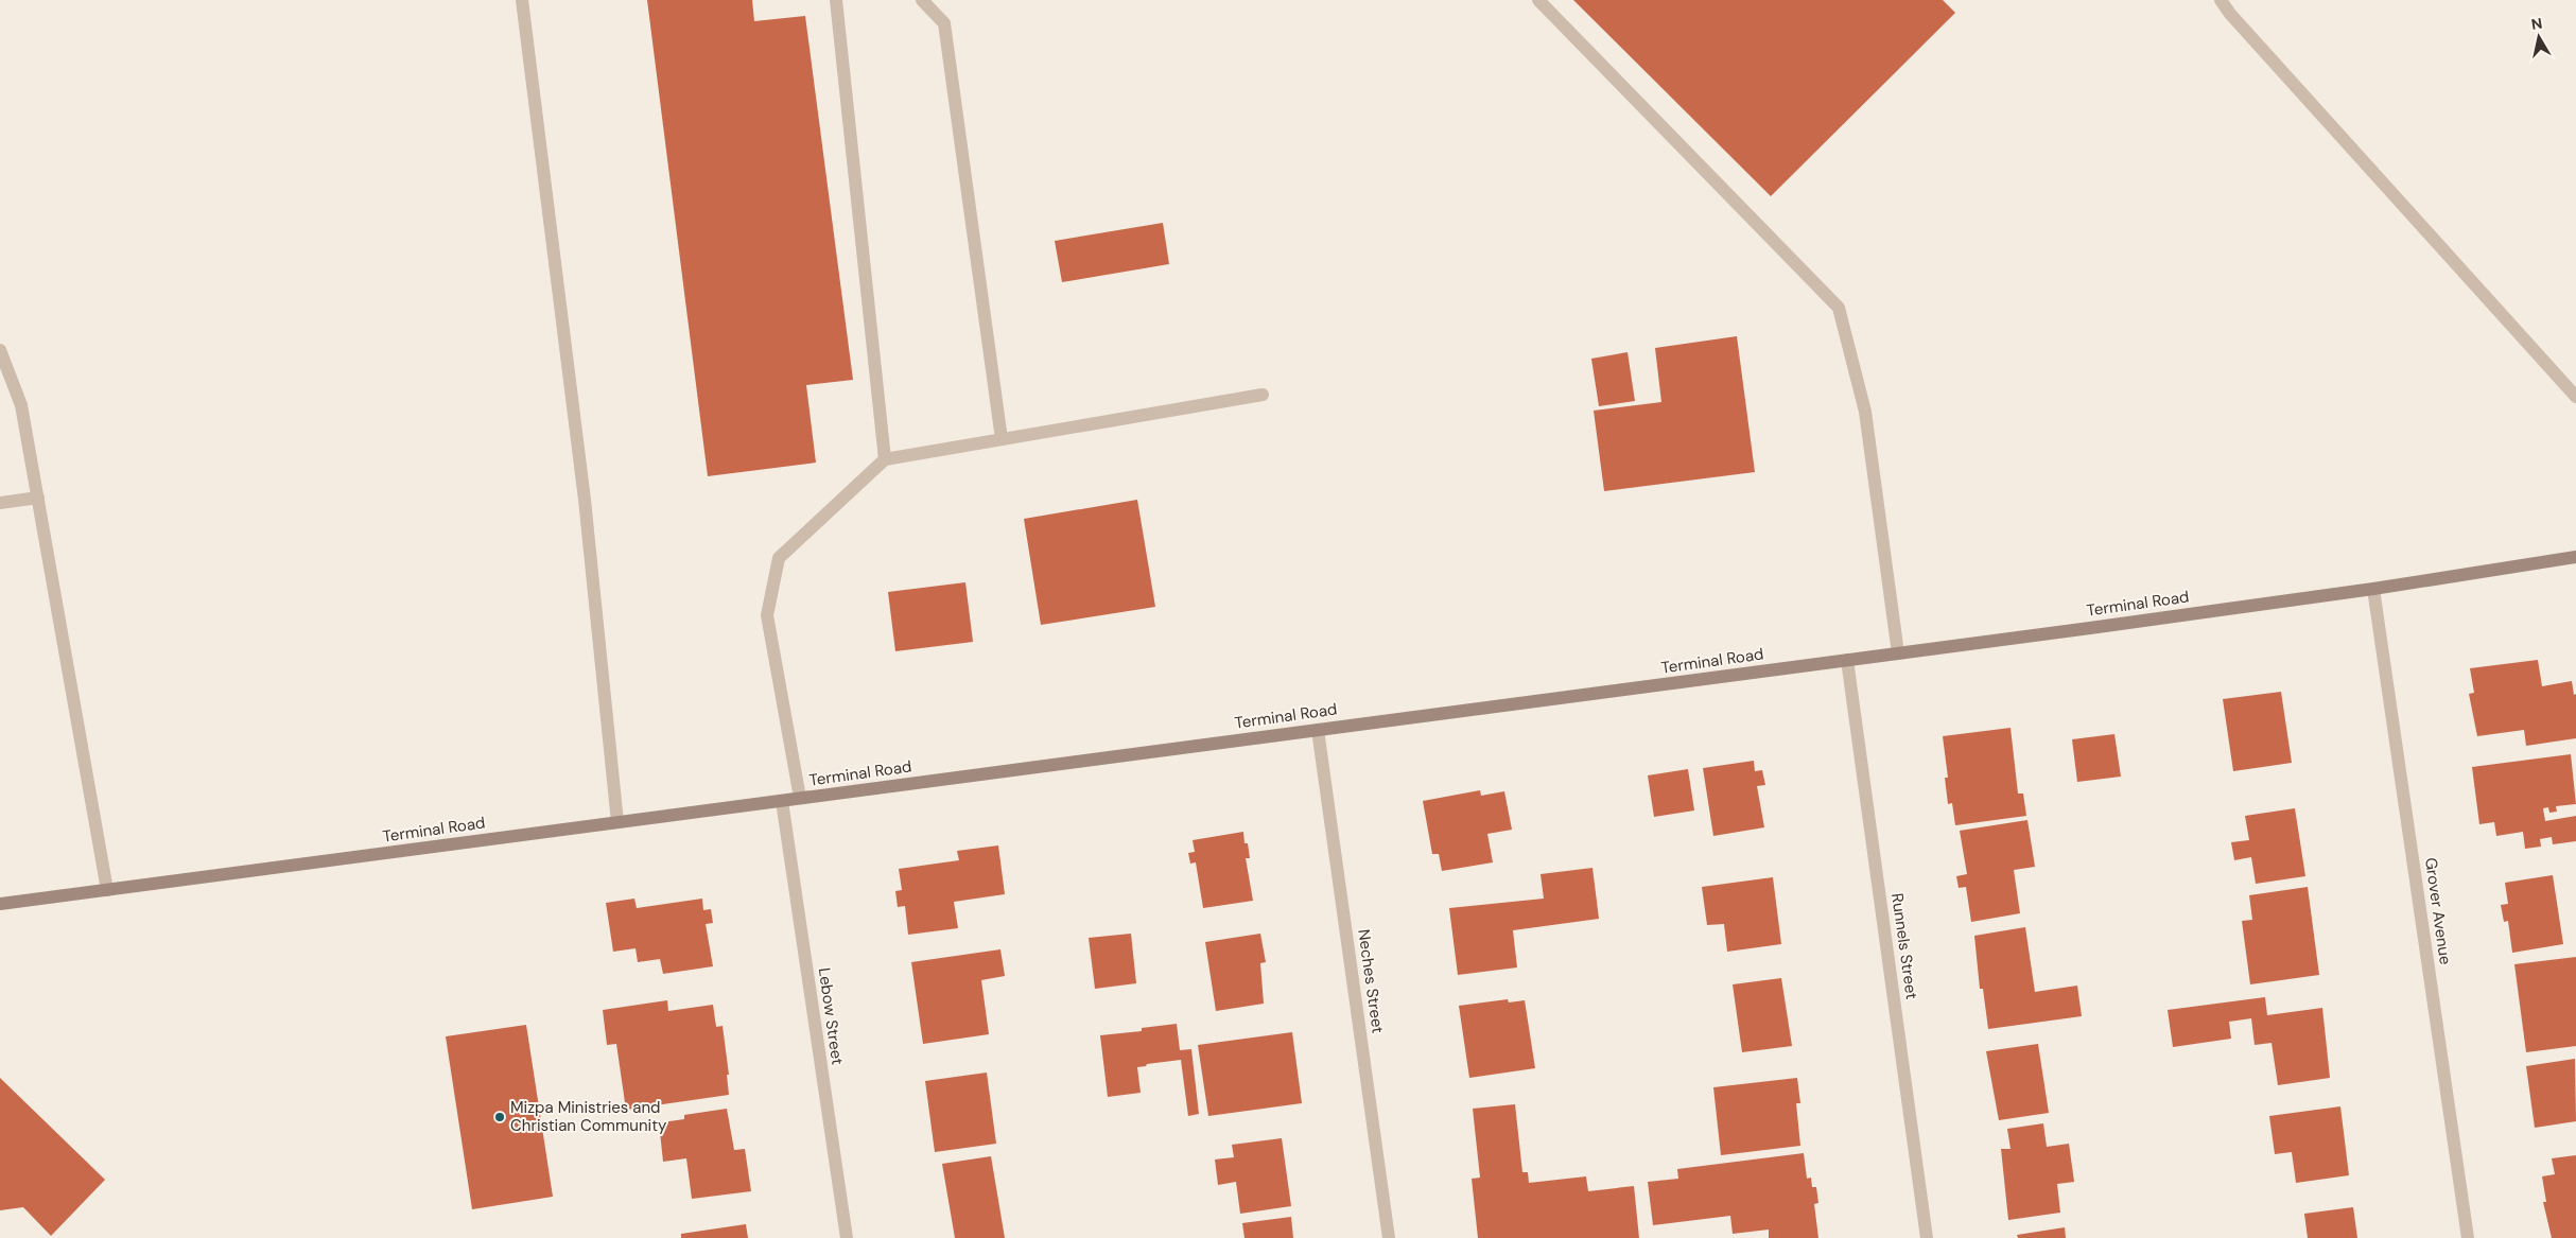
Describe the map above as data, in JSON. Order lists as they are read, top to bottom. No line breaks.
{"streets":{"main road":["Terminal Road"],"street":["Grover Avenue","Runnels Street","Neches Street","Lebow Street"]},"crossings":[["Terminal Road","Grover Avenue"],["Terminal Road","Runnels Street"],["Terminal Road","Neches Street"],["Terminal Road","Lebow Street"]],"places":["Mizpa Ministries and Christian Community"],"north":"top"}
